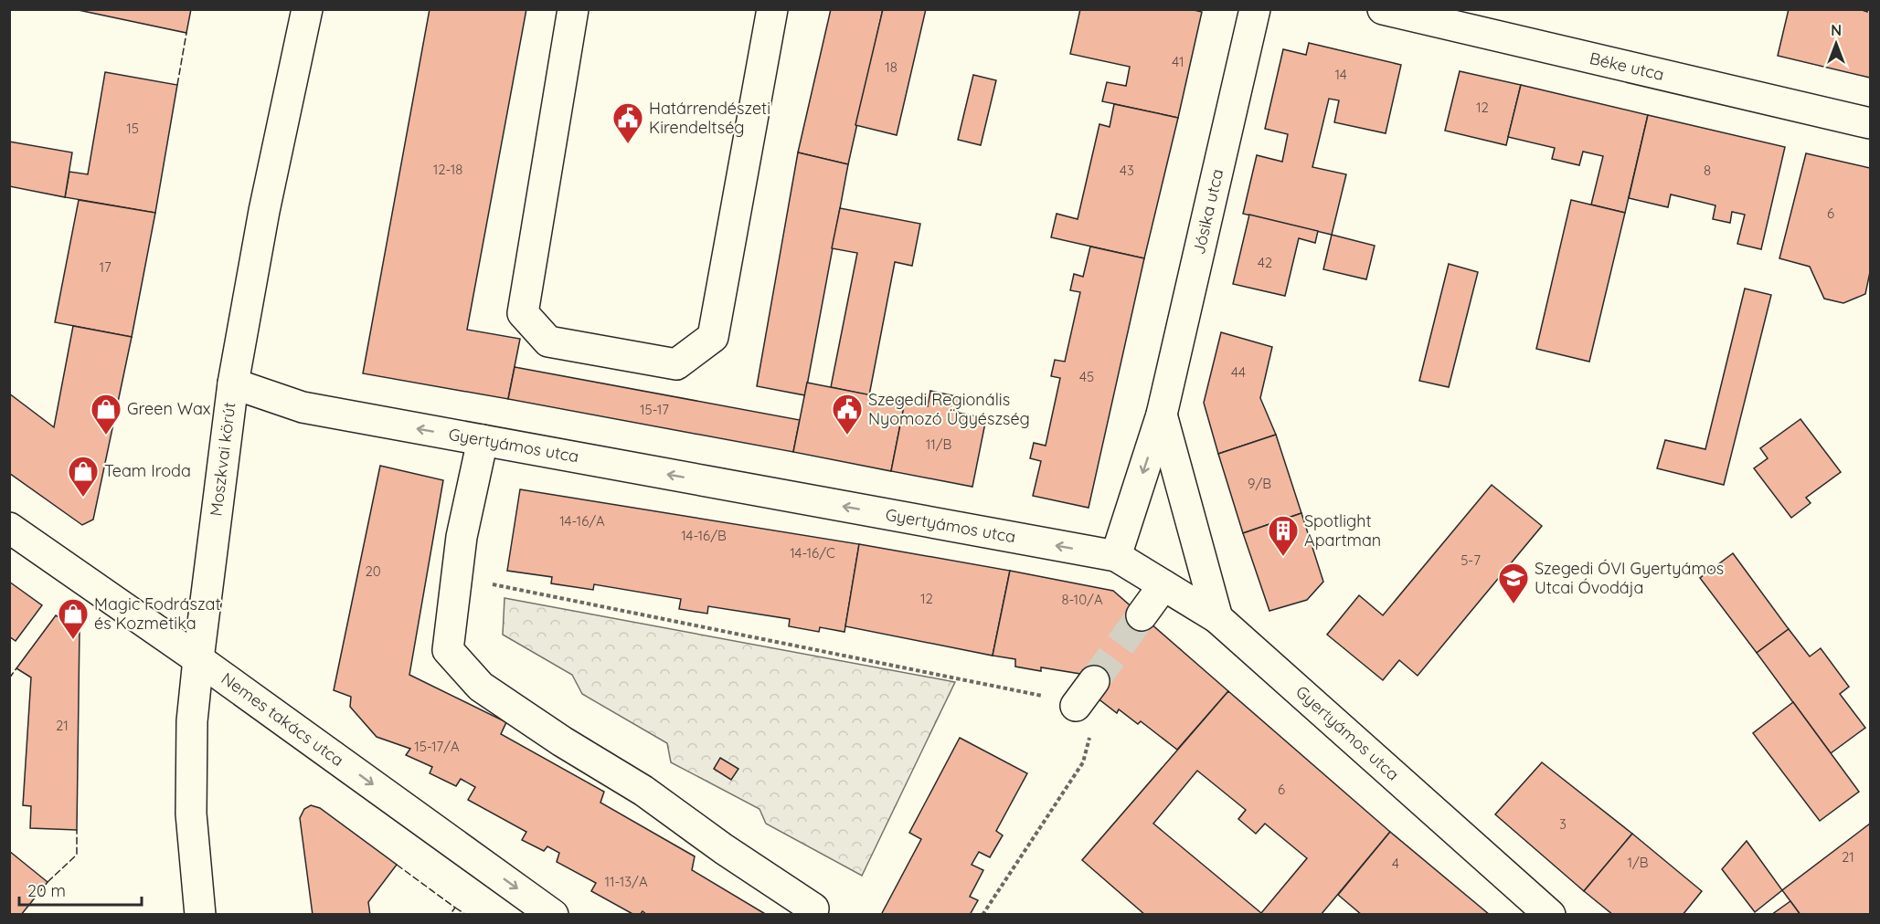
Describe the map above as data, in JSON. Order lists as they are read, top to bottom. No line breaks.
{"streets":{"street":["Béke utca","Jósika utca","Gyertyámos utca","Moszkvai körút","Nemes takács utca"]},"crossings":[["Jósika utca","Gyertyámos utca"],["Gyertyámos utca","Moszkvai körút"],["Moszkvai körút","Nemes takács utca"]],"one_way":["Gyertyámos utca","Nemes takács utca"],"places":{"public building":["Határrendészeti Kirendeltség","Szegedi Regionális Nyomozó Ügyészség"],"shop":["Green Wax","Team Iroda","Magic Fodrászat és Kozmetika"],"building":["Spotlight Apartman"],"school or university":["Szegedi ÓVI Gyertyámos Utcai Óvodája"]},"house_numbers":["41","18","14","12","15","12-18","43","8","6","42","17","44","45","15-17","11/B","9/B","14-16/A","14-16/B","14-16/C","5-7","20","12","8-10/A","21","15-17/A","6","3","21","1/B","4","11-13/A"],"scale_bar":"20 m","north":"top"}
